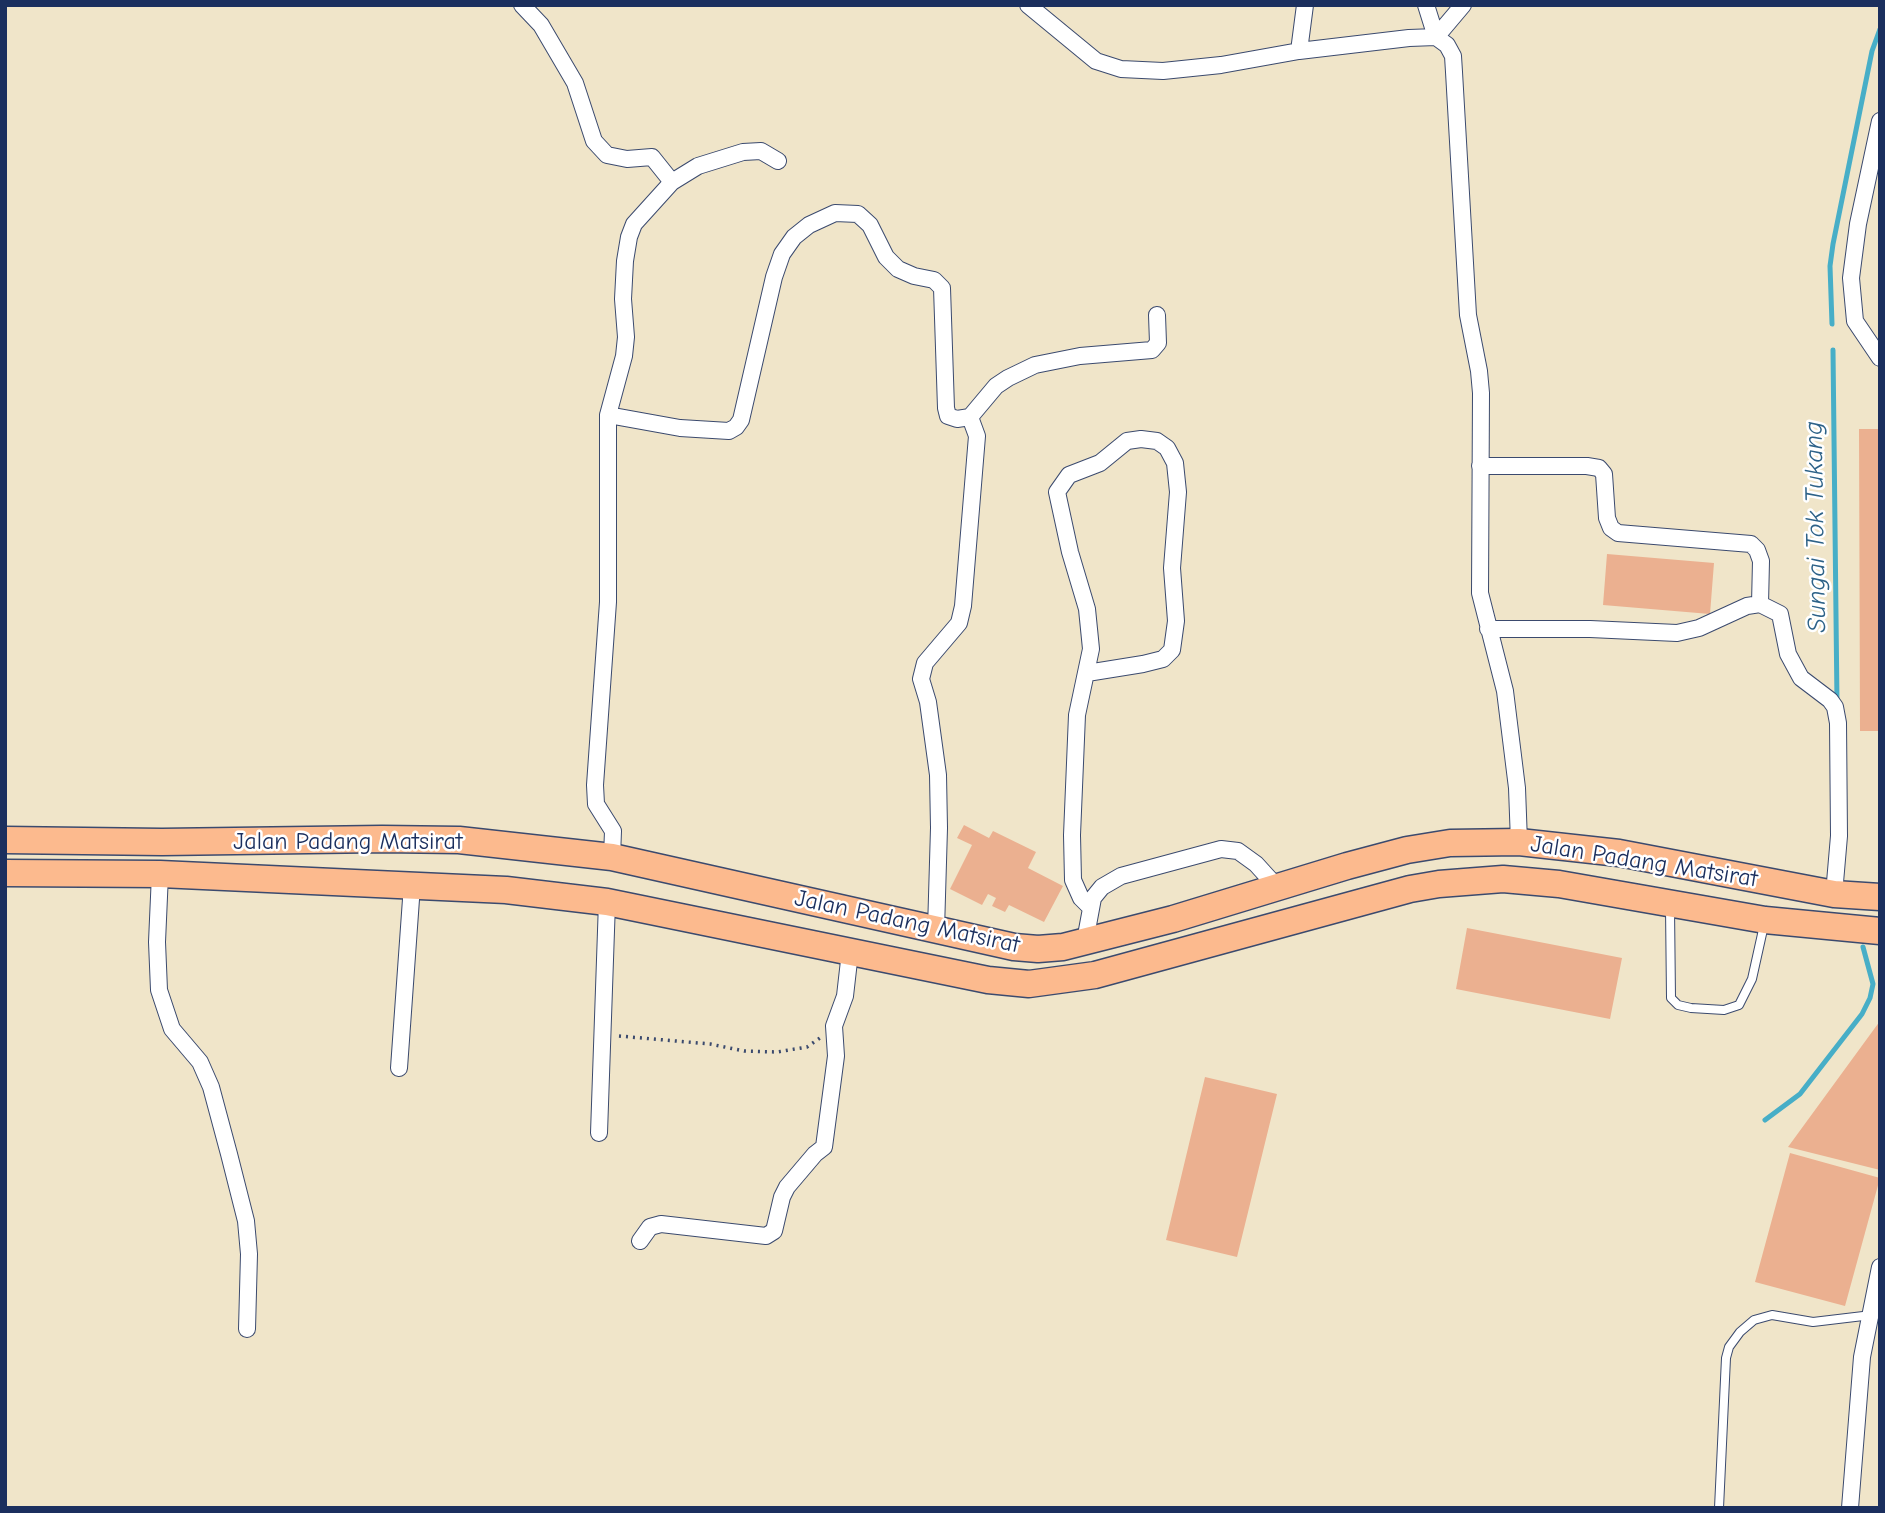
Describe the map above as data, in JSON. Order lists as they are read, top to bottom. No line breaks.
{"streets":{"main road":["Jalan Padang Matsirat"]},"water":["Sungai Tok Tukang"]}
